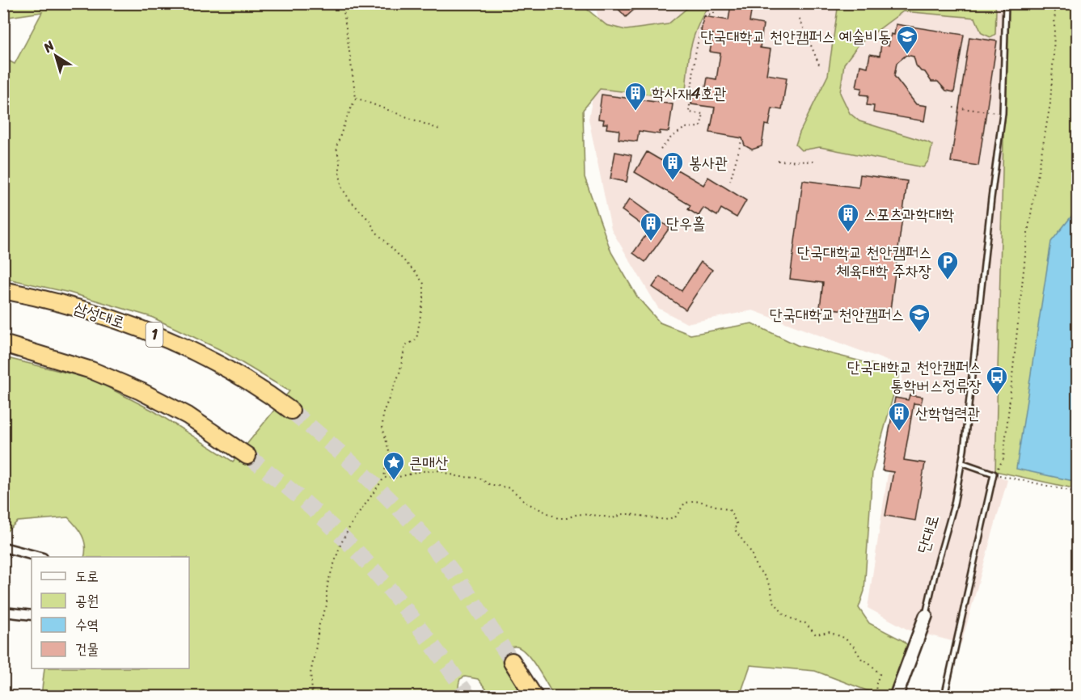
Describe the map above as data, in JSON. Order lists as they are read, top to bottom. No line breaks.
{"streets":{"highway":["삼성대로","1"],"street":["단대로"]},"places":{"school or university":["단국대학교 천안캠퍼스 예술비동","단국대학교 천안캠퍼스"],"building":["학사재4호관","봉사관","스포츠과학대학","단우홀","산학협력관"],"parking":["단국대학교 천안캠퍼스 체육대학 주차장"],"bus stop":["단국대학교 천안캠퍼스 통학버스정류장"],"place":["큰매산"]},"legend":["도로","공원","수역","건물"],"north":"top left"}
